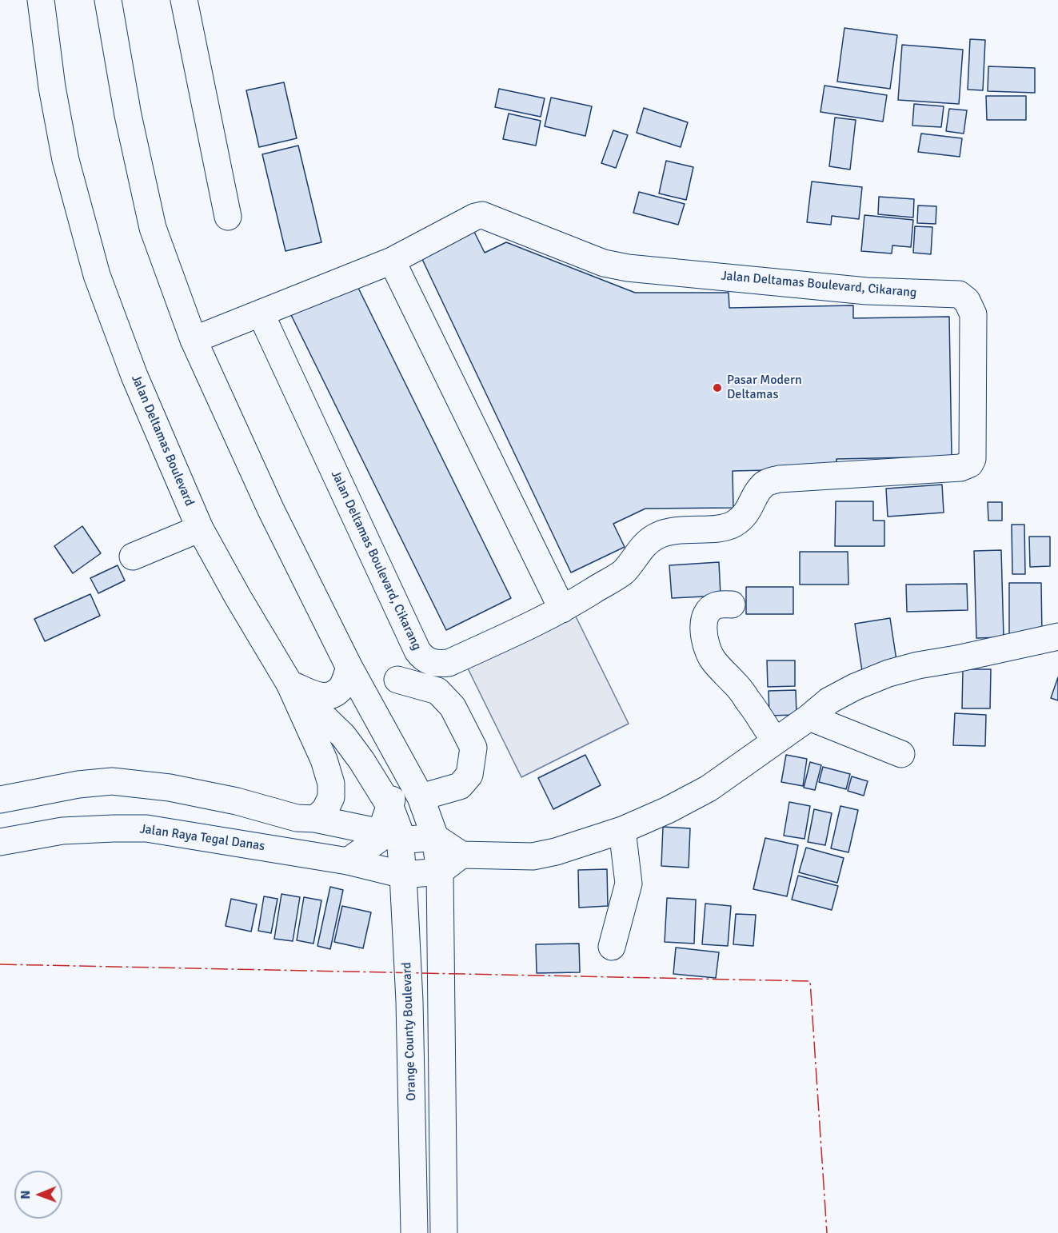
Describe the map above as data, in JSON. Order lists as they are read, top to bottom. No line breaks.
{"streets":{"main road":["Jalan Deltamas Boulevard, Cikarang","Jalan Deltamas Boulevard","Jalan Raya Tegal Danas","Orange County Boulevard"]},"crossings":[["Jalan Deltamas Boulevard","Orange County Boulevard"],["Jalan Raya Tegal Danas","Orange County Boulevard"]],"places":["Pasar Modern Deltamas"],"north":"left"}
